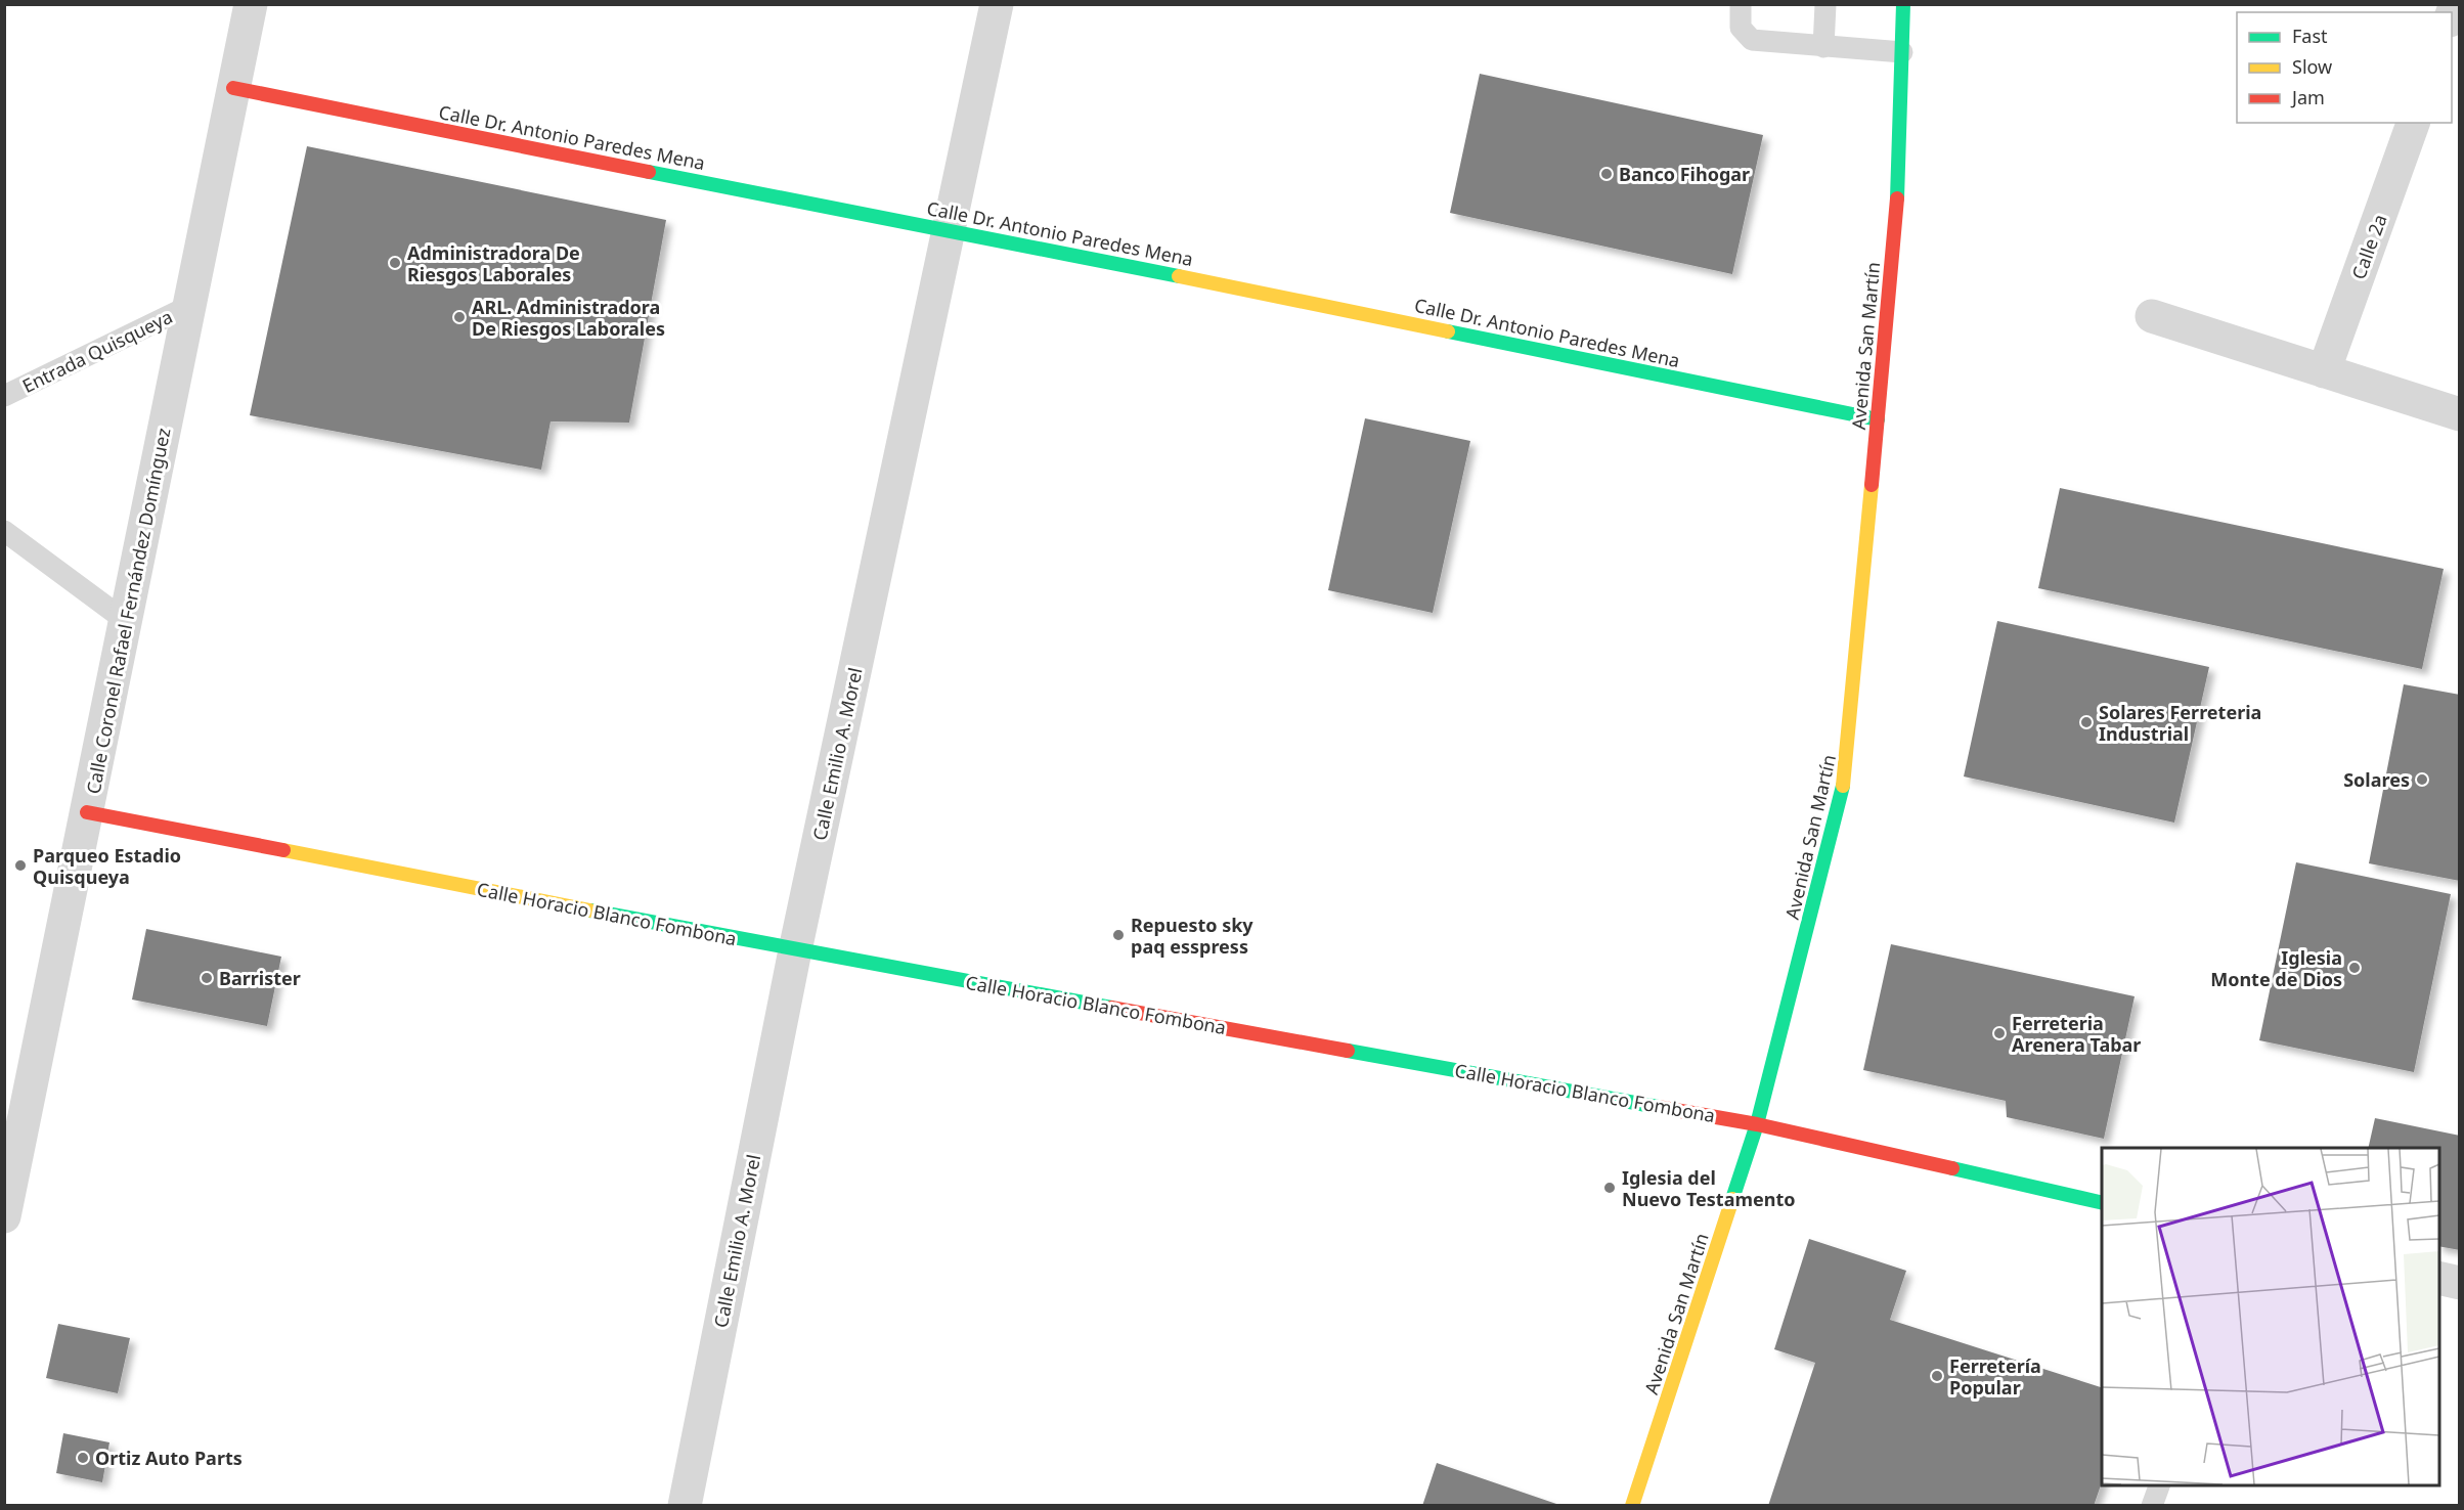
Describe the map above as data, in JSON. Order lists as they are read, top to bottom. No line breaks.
{"streets":{"street":["Calle Dr. Antonio Paredes Mena","Calle 2a","Avenida San Martín","Calle Coronel Rafael Fernández Domínguez","Calle Emilio A. Morel","Calle Horacio Blanco Fombona"],"lane":["Entrada Quisqueya"]},"crossings":[["Calle Dr. Antonio Paredes Mena","Avenida San Martín"],["Calle Dr. Antonio Paredes Mena","Calle Coronel Rafael Fernández Domínguez"],["Calle Dr. Antonio Paredes Mena","Calle Emilio A. Morel"],["Avenida San Martín","Calle Horacio Blanco Fombona"],["Entrada Quisqueya","Calle Coronel Rafael Fernández Domínguez"],["Calle Coronel Rafael Fernández Domínguez","Calle Horacio Blanco Fombona"],["Calle Emilio A. Morel","Calle Horacio Blanco Fombona"]],"places":["Banco Fihogar","Administradora De Riesgos Laborales","ARL. Administradora De Riesgos Laborales","Solares Ferreteria Industrial","Solares","Parqueo Estadio Quisqueya","Repuesto sky paq esspress","Iglesia Monte de Dios","Barrister","Ferreteria Arenera Tabar","Iglesia del Nuevo Testamento","Ferretería Popular","Ortiz Auto Parts"],"legend":["Fast","Slow","Jam"]}
